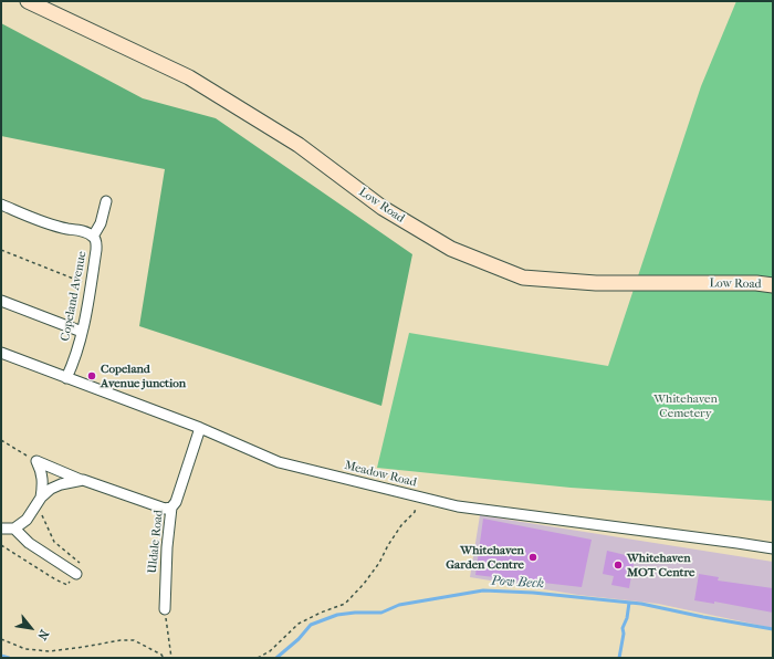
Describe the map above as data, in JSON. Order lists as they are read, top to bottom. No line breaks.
{"streets":{"main road":["Low Road"],"street":["Copeland Avenue","Meadow Road","Uldale Road"]},"crossings":[["Copeland Avenue","Meadow Road"],["Meadow Road","Uldale Road"]],"water":["Pow Beck"],"parks":["Whitehaven Cemetery"],"places":["Copeland Avenue junction","Whitehaven Garden Centre","Whitehaven MOT Centre"],"north":"bottom right"}
